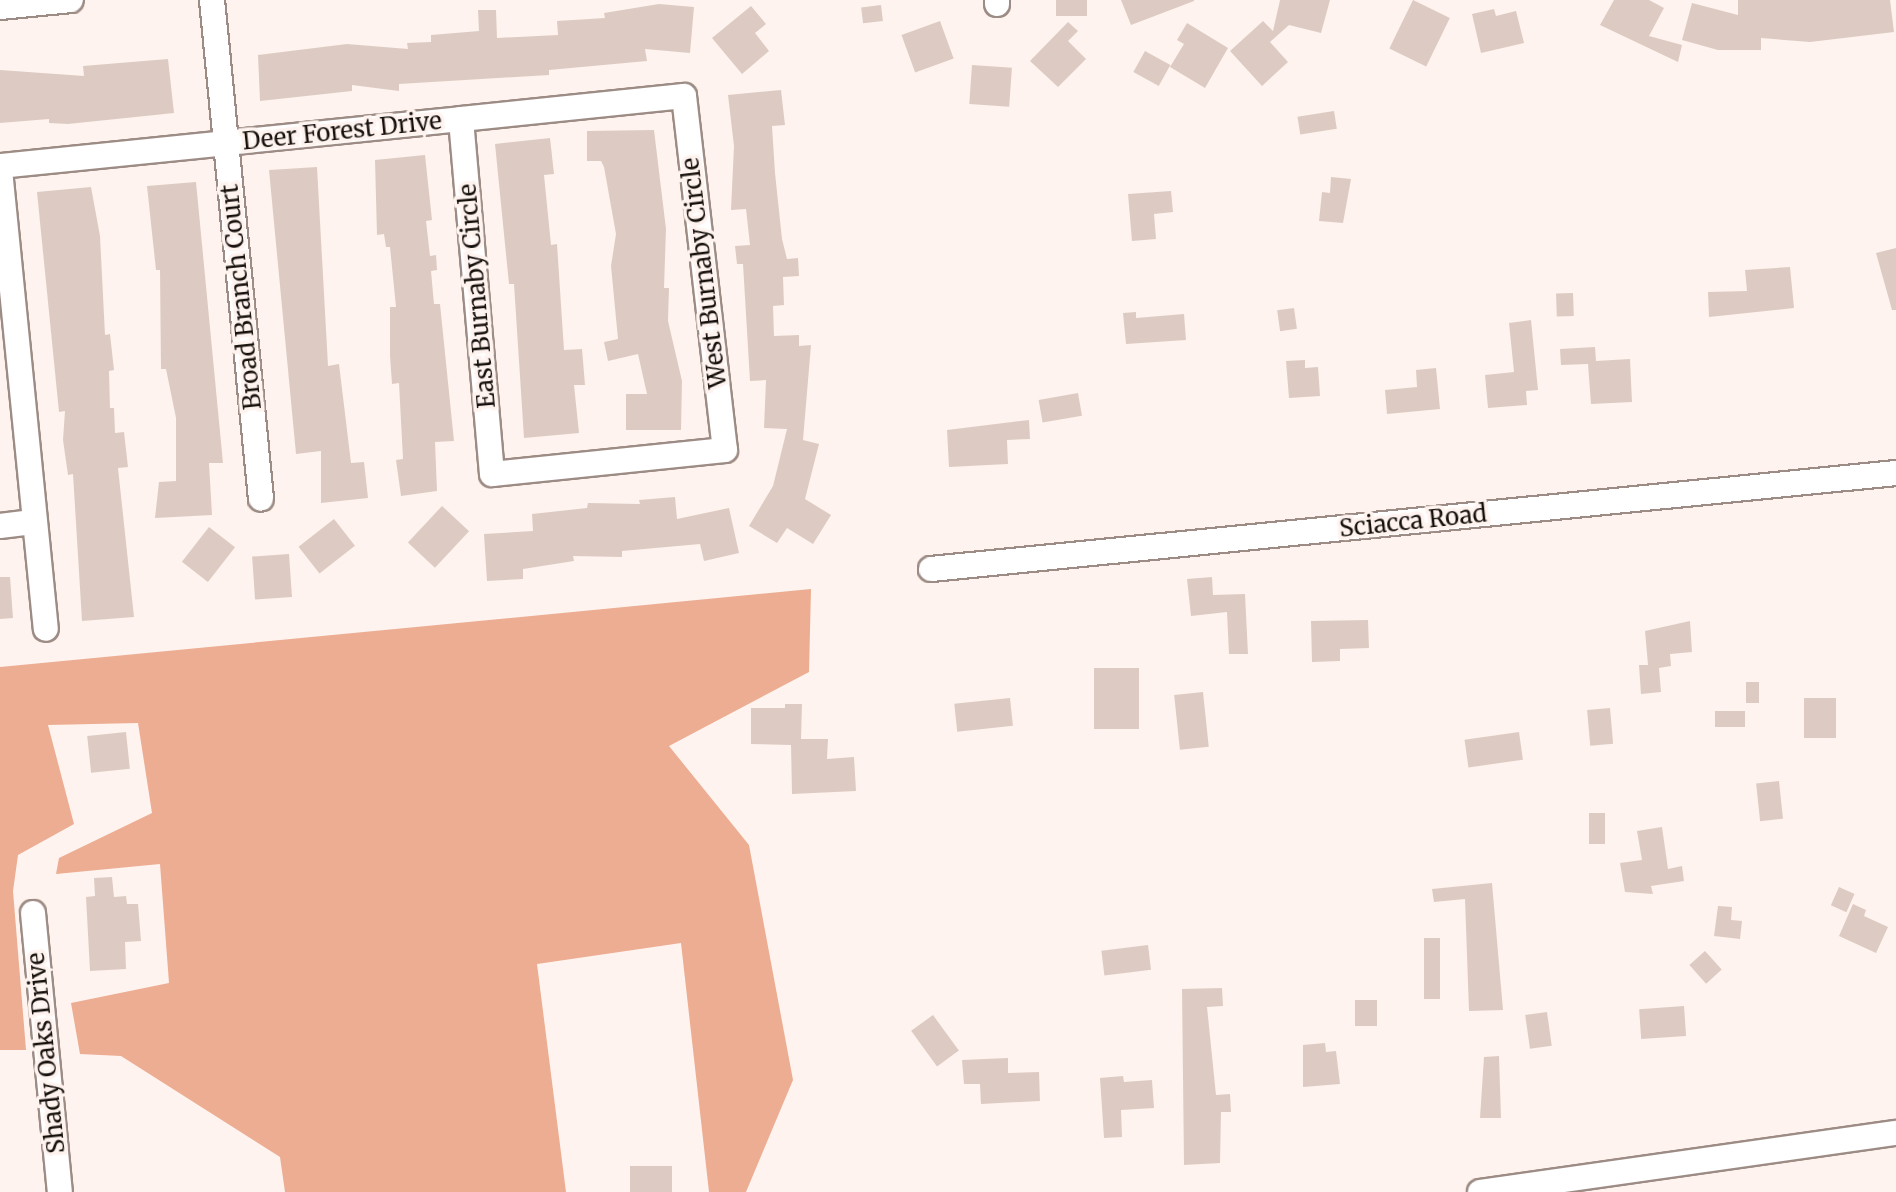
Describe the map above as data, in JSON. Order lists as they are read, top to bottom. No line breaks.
{"streets":{"street":["Deer Forest Drive","West Burnaby Circle","East Burnaby Circle","Broad Branch Court","Sciacca Road","Shady Oaks Drive"]},"crossings":[["Deer Forest Drive","West Burnaby Circle"],["Deer Forest Drive","East Burnaby Circle"],["Deer Forest Drive","Broad Branch Court"],["West Burnaby Circle","East Burnaby Circle"]]}
